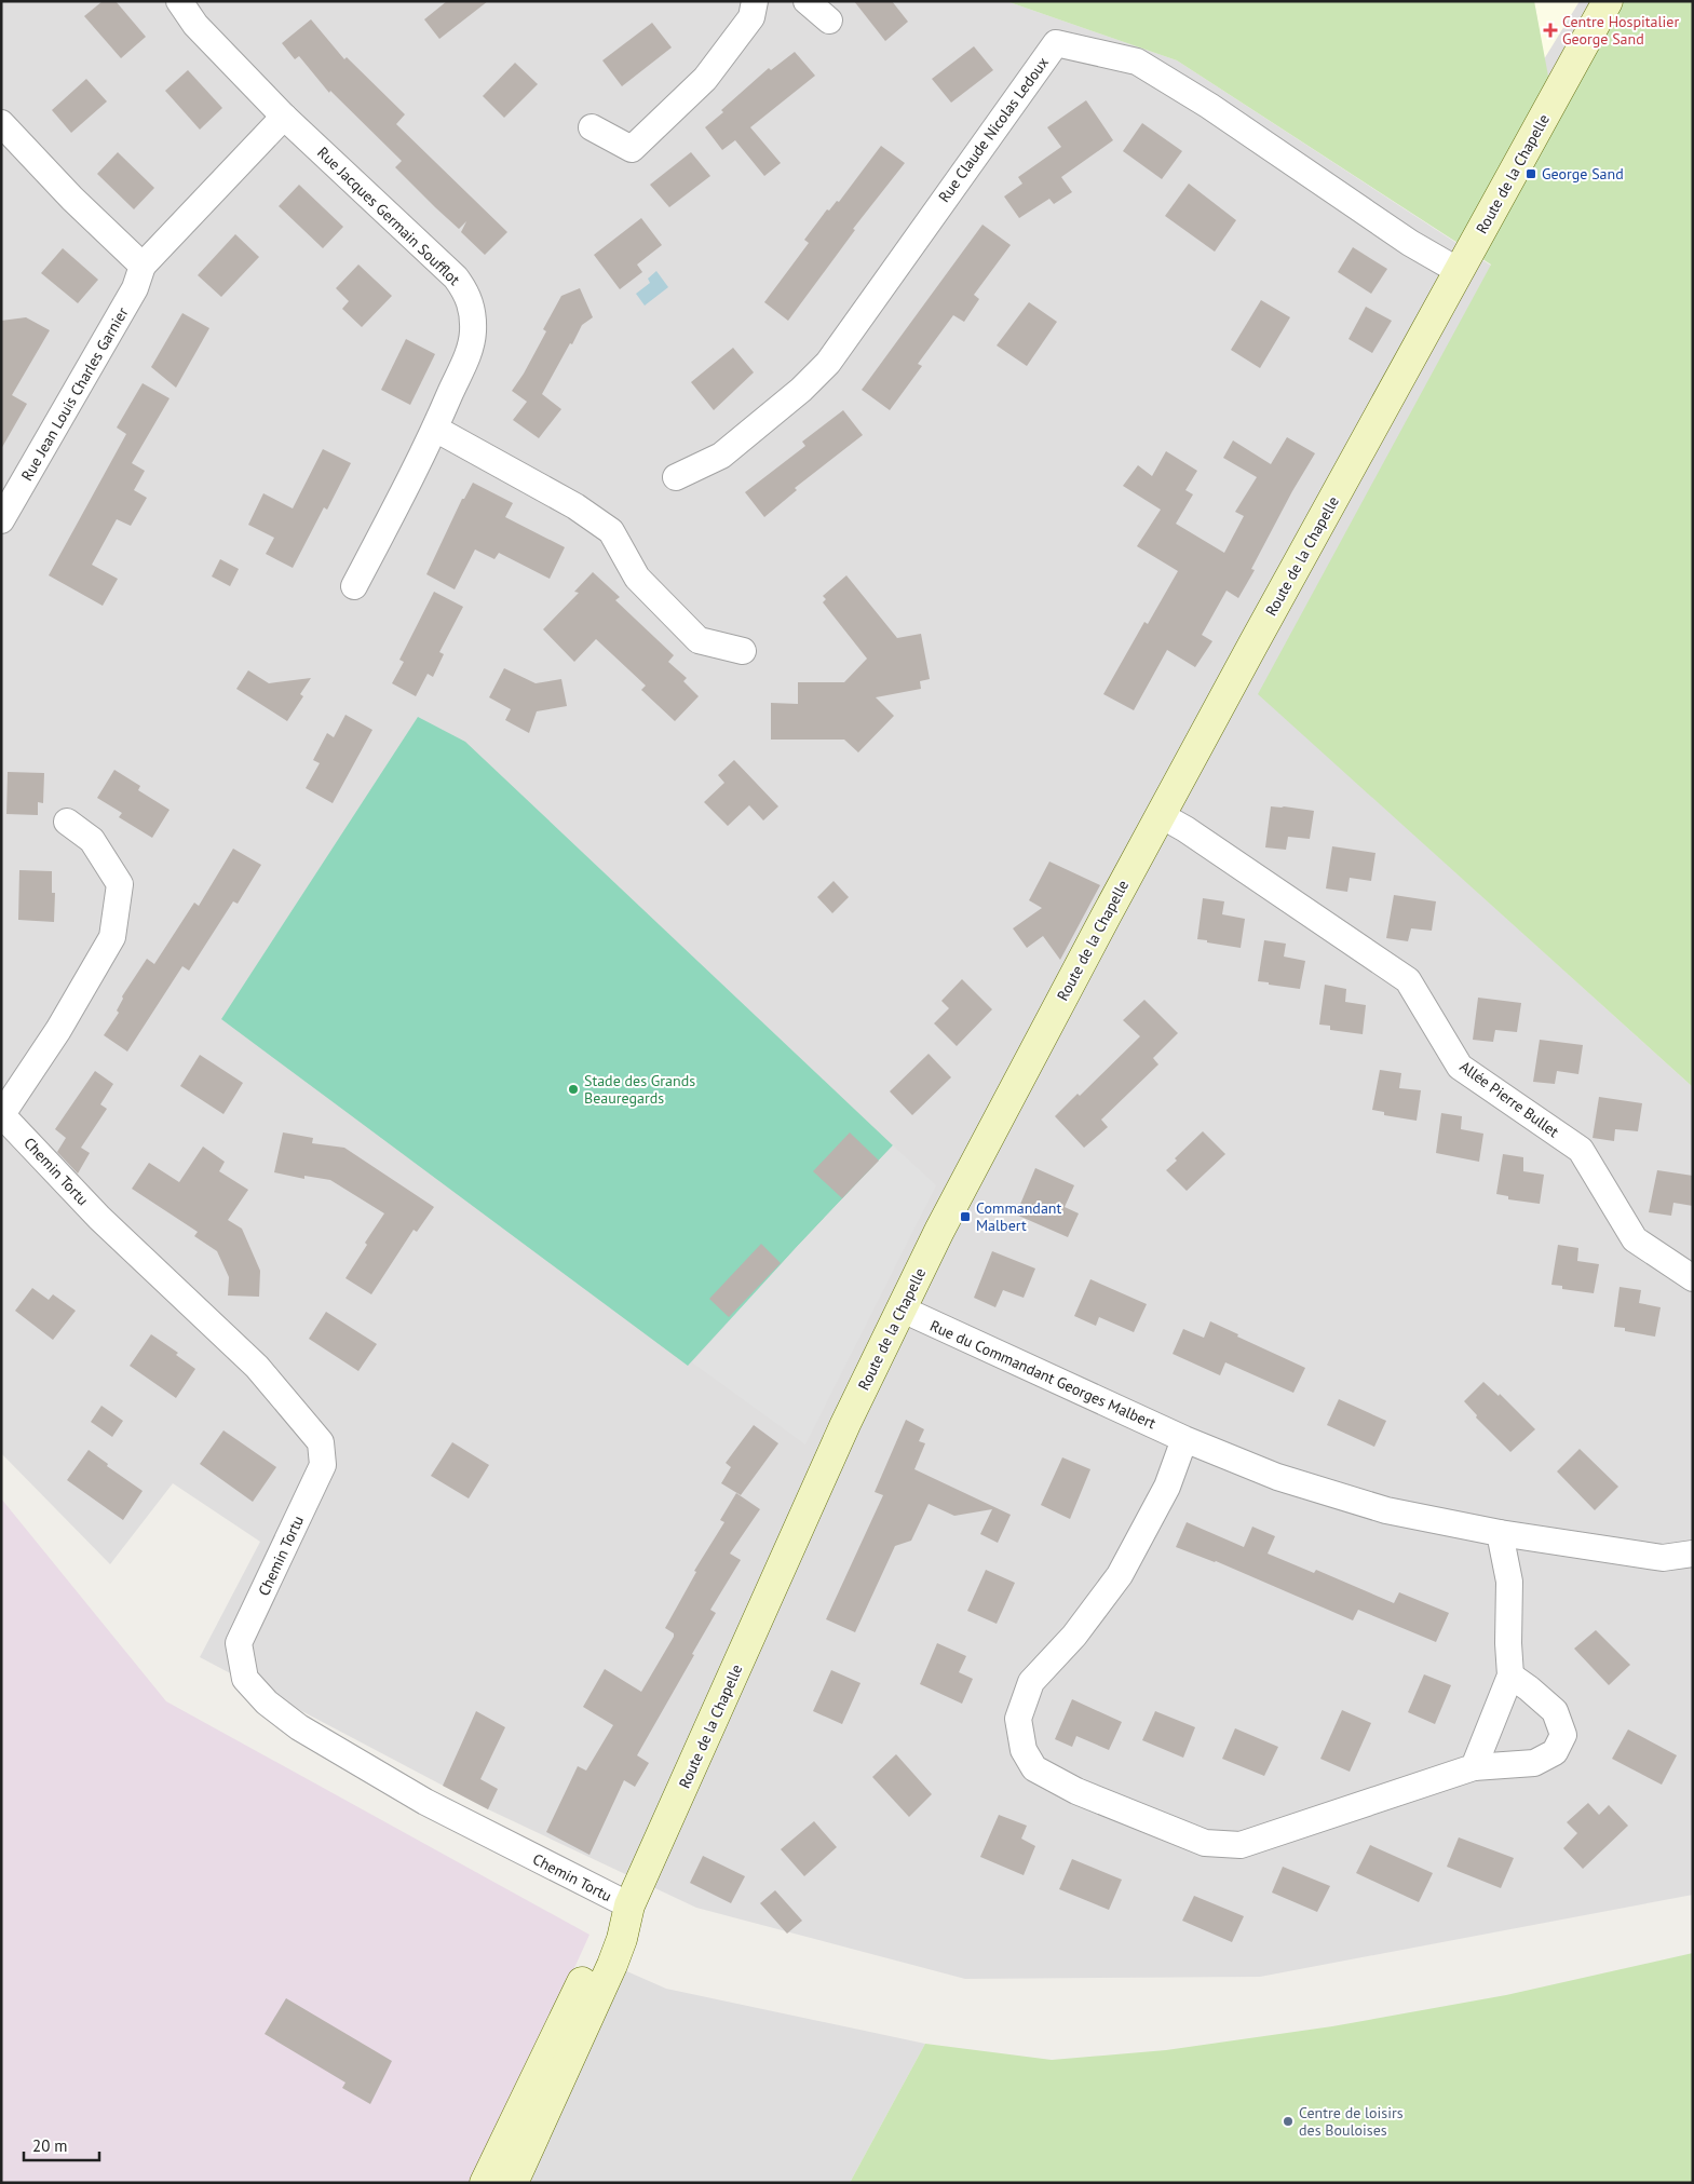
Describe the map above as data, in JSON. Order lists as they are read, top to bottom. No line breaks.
{"streets":{"main road":["Route de la Chapelle"],"street":["Rue Claude Nicolas Ledoux","Rue Jacques Germain Soufflot","Rue Jean Louis Charles Garnier","Allée Pierre Bullet","Chemin Tortu","Rue du Commandant Georges Malbert"]},"crossings":[["Rue Claude Nicolas Ledoux","Route de la Chapelle"],["Route de la Chapelle","Allée Pierre Bullet"],["Route de la Chapelle","Chemin Tortu"],["Route de la Chapelle","Rue du Commandant Georges Malbert"],["Rue Jacques Germain Soufflot","Rue Jean Louis Charles Garnier"]],"places":{"health":["Centre Hospitalier George Sand"],"transit":["George Sand","Commandant Malbert"],"other":["Stade des Grands Beauregards","Centre de loisirs des Bouloises"]},"scale_bar":"20 m"}
